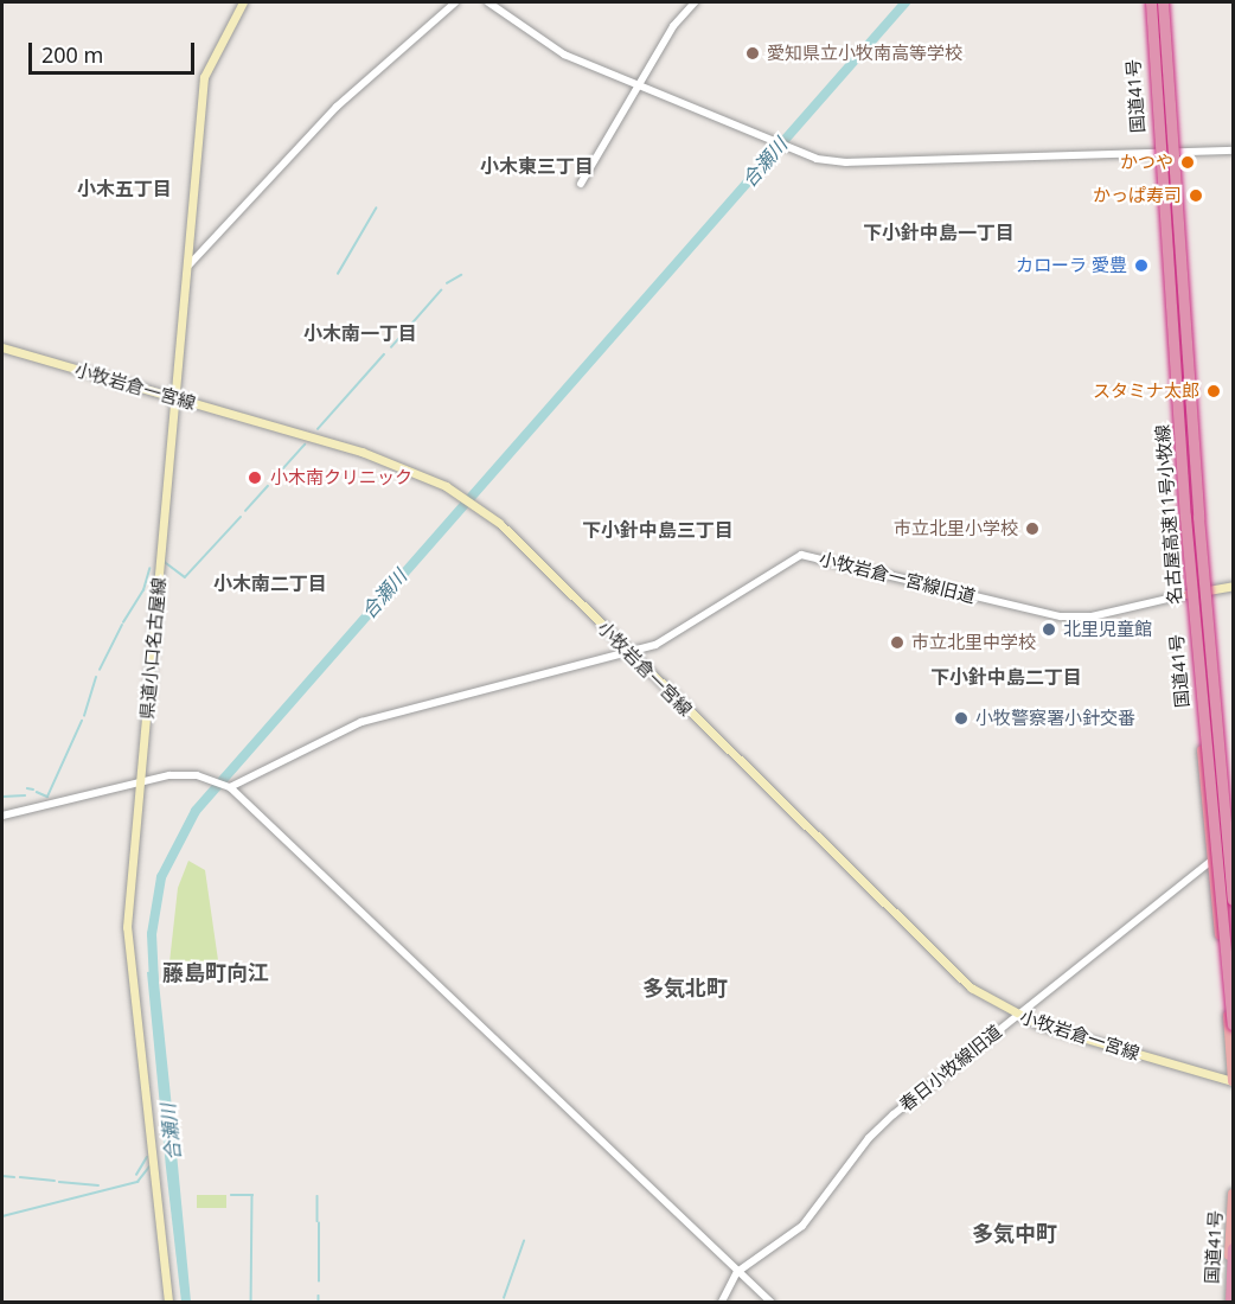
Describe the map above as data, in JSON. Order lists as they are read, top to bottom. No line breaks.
{"streets":{"highway":["国道41号","名古屋高速11号小牧線"],"main road":["小牧岩倉一宮線","県道小口名古屋線"],"street":["小牧岩倉一宮線旧道","春日小牧線旧道"]},"crossings":[["国道41号","小牧岩倉一宮線"],["国道41号","名古屋高速11号小牧線"],["国道41号","小牧岩倉一宮線旧道"],["国道41号","春日小牧線旧道"],["小牧岩倉一宮線","小牧岩倉一宮線旧道"],["小牧岩倉一宮線","県道小口名古屋線"],["小牧岩倉一宮線","春日小牧線旧道"],["名古屋高速11号小牧線","春日小牧線旧道"]],"districts":["小木東三丁目","小木五丁目","下小針中島一丁目","小木南一丁目","下小針中島三丁目","小木南二丁目","下小針中島二丁目","藤島町向江","多気北町","多気中町"],"water":["合瀬川"],"places":["愛知県立小牧南高等学校","かつや","かっぱ寿司","カローラ 愛豊","スタミナ太郎","小木南クリニック","市立北里小学校","北里児童館","市立北里中学校","小牧警察署小針交番"],"scale_bar":"200 m"}
